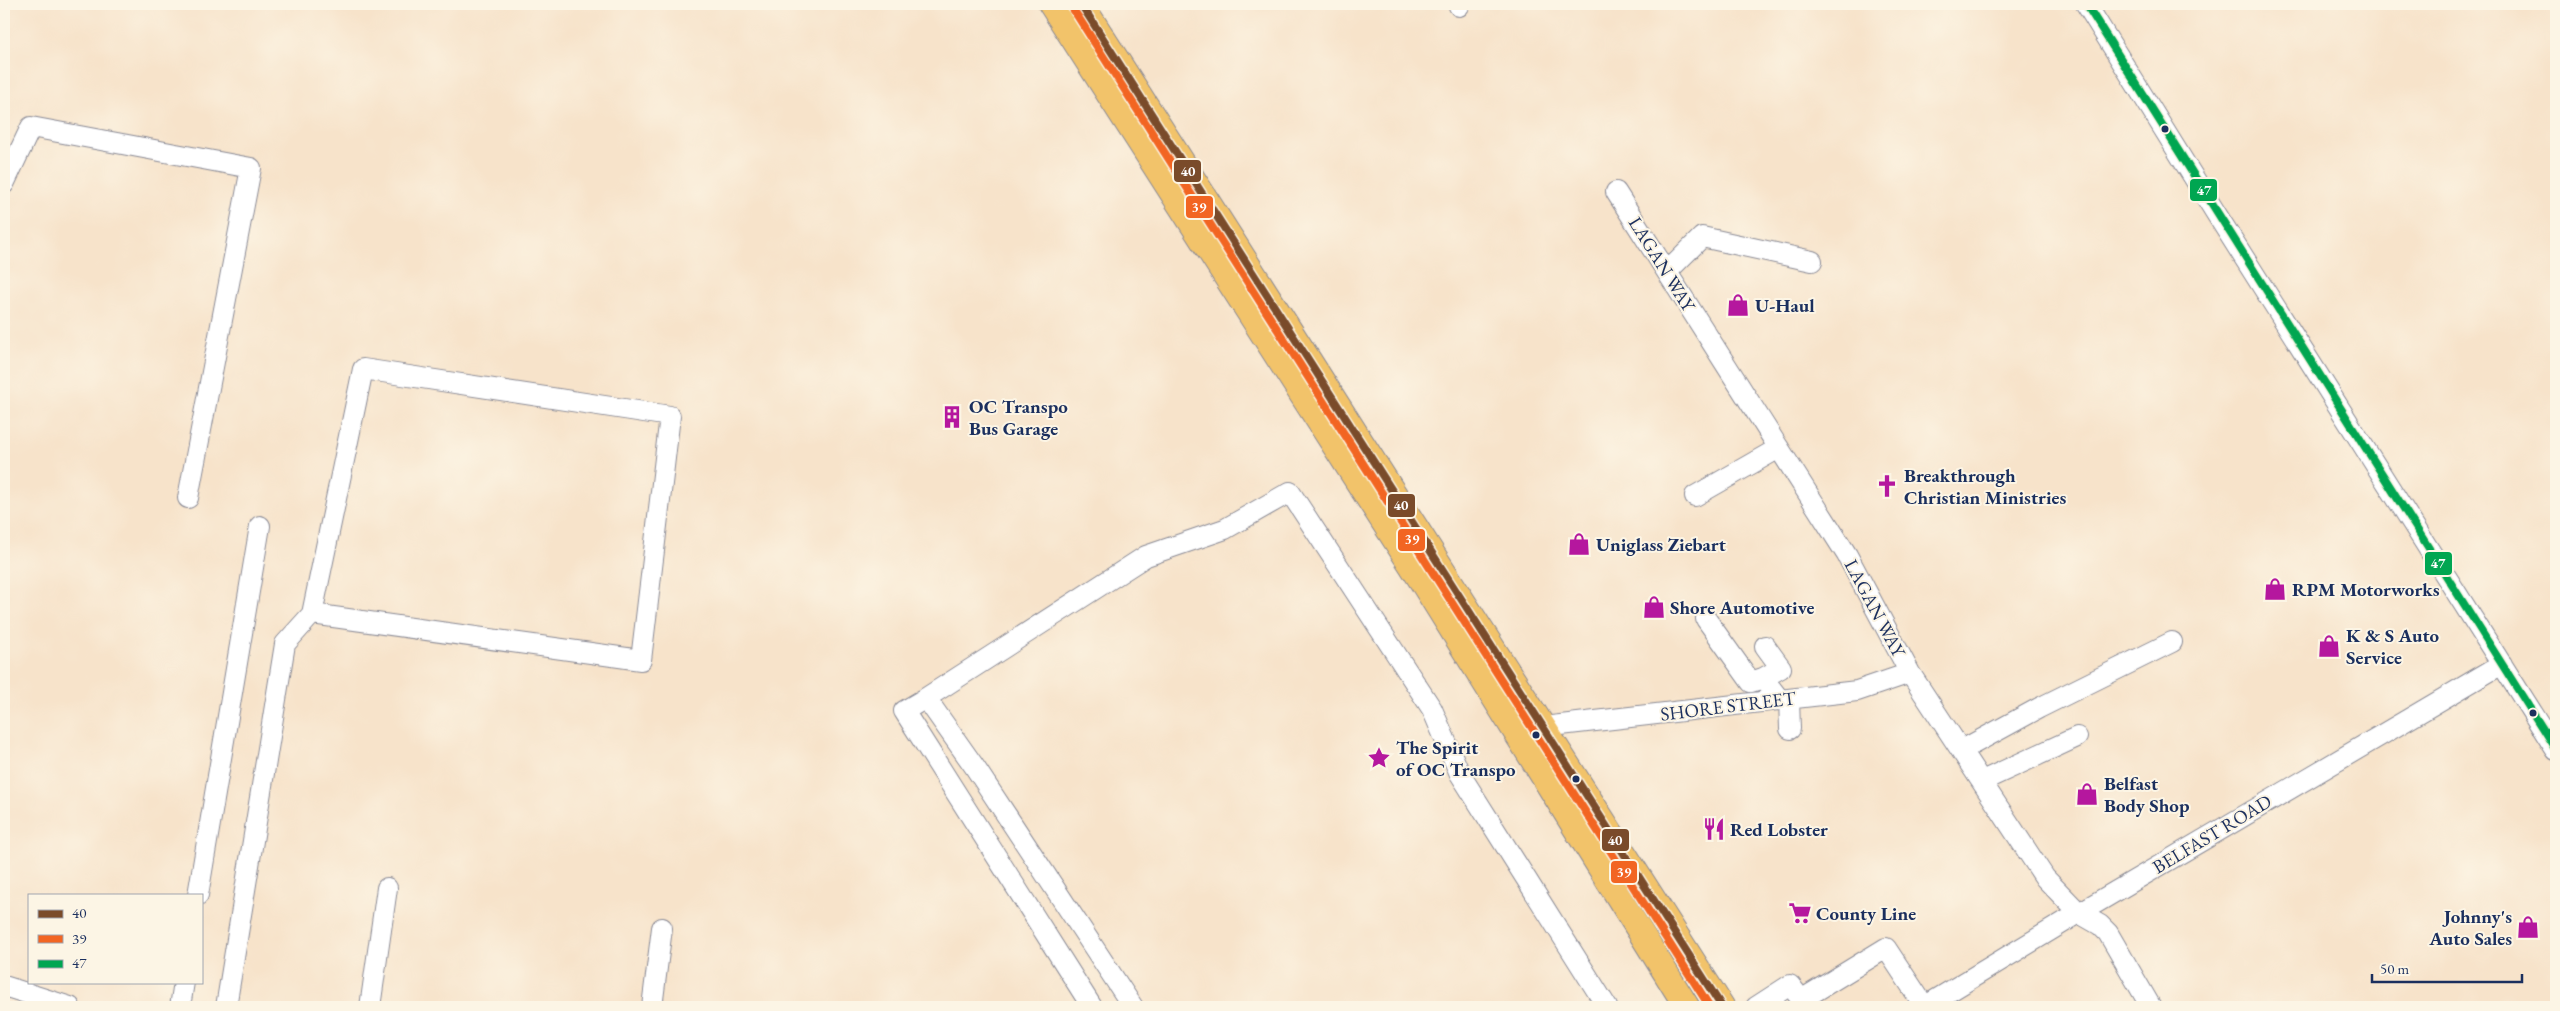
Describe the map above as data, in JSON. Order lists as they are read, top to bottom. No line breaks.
{"streets":{"street":["LAGAN WAY","SHORE STREET","BELFAST ROAD"]},"crossings":[["LAGAN WAY","SHORE STREET"],["LAGAN WAY","BELFAST ROAD"]],"places":{"shop":["U-Haul","Uniglass Ziebart","RPM Motorworks","Shore Automotive","K & S Auto Service","Belfast Body Shop","Johnny's Auto Sales"],"building":["OC Transpo Bus Garage"],"church":["Breakthrough Christian Ministries"],"place":["The Spirit of OC Transpo"],"restaurant":["Red Lobster"],"supermarket":["County Line"]},"lines":["transit line 40","transit line 47","transit line 39"],"legend":["40","39","47"],"scale_bar":"50 m"}
